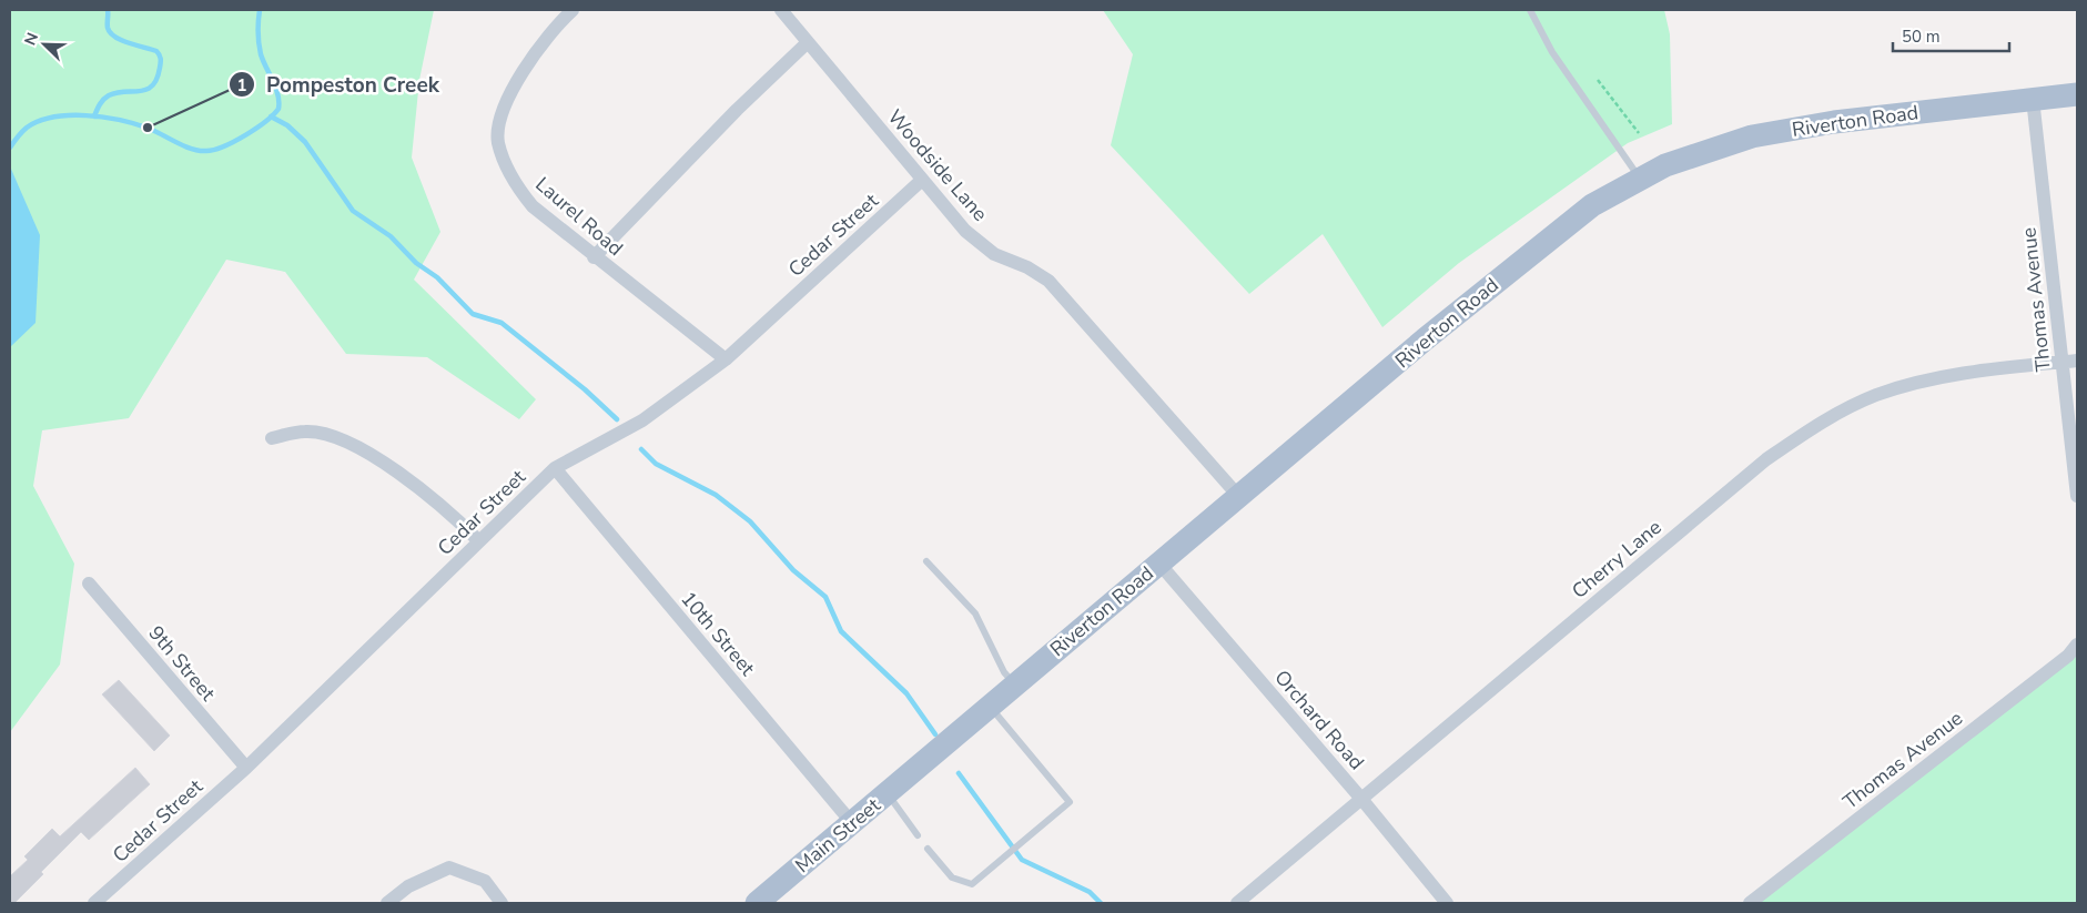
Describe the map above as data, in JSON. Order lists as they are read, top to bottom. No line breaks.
{"streets":{"main road":["Riverton Road","Main Street"],"street":["Woodside Lane","Laurel Road","Cedar Street","Thomas Avenue","Cherry Lane","10th Street","9th Street","Orchard Road"]},"crossings":[["Riverton Road","Woodside Lane"],["Riverton Road","Thomas Avenue"],["Riverton Road","Orchard Road"],["Riverton Road","Main Street"],["Woodside Lane","Cedar Street"],["Laurel Road","Cedar Street"],["Cedar Street","10th Street"],["Cedar Street","9th Street"],["Thomas Avenue","Cherry Lane"],["Cherry Lane","Orchard Road"],["10th Street","Main Street"]],"places":["Pompeston Creek"],"scale_bar":"50 m","north":"top left"}
